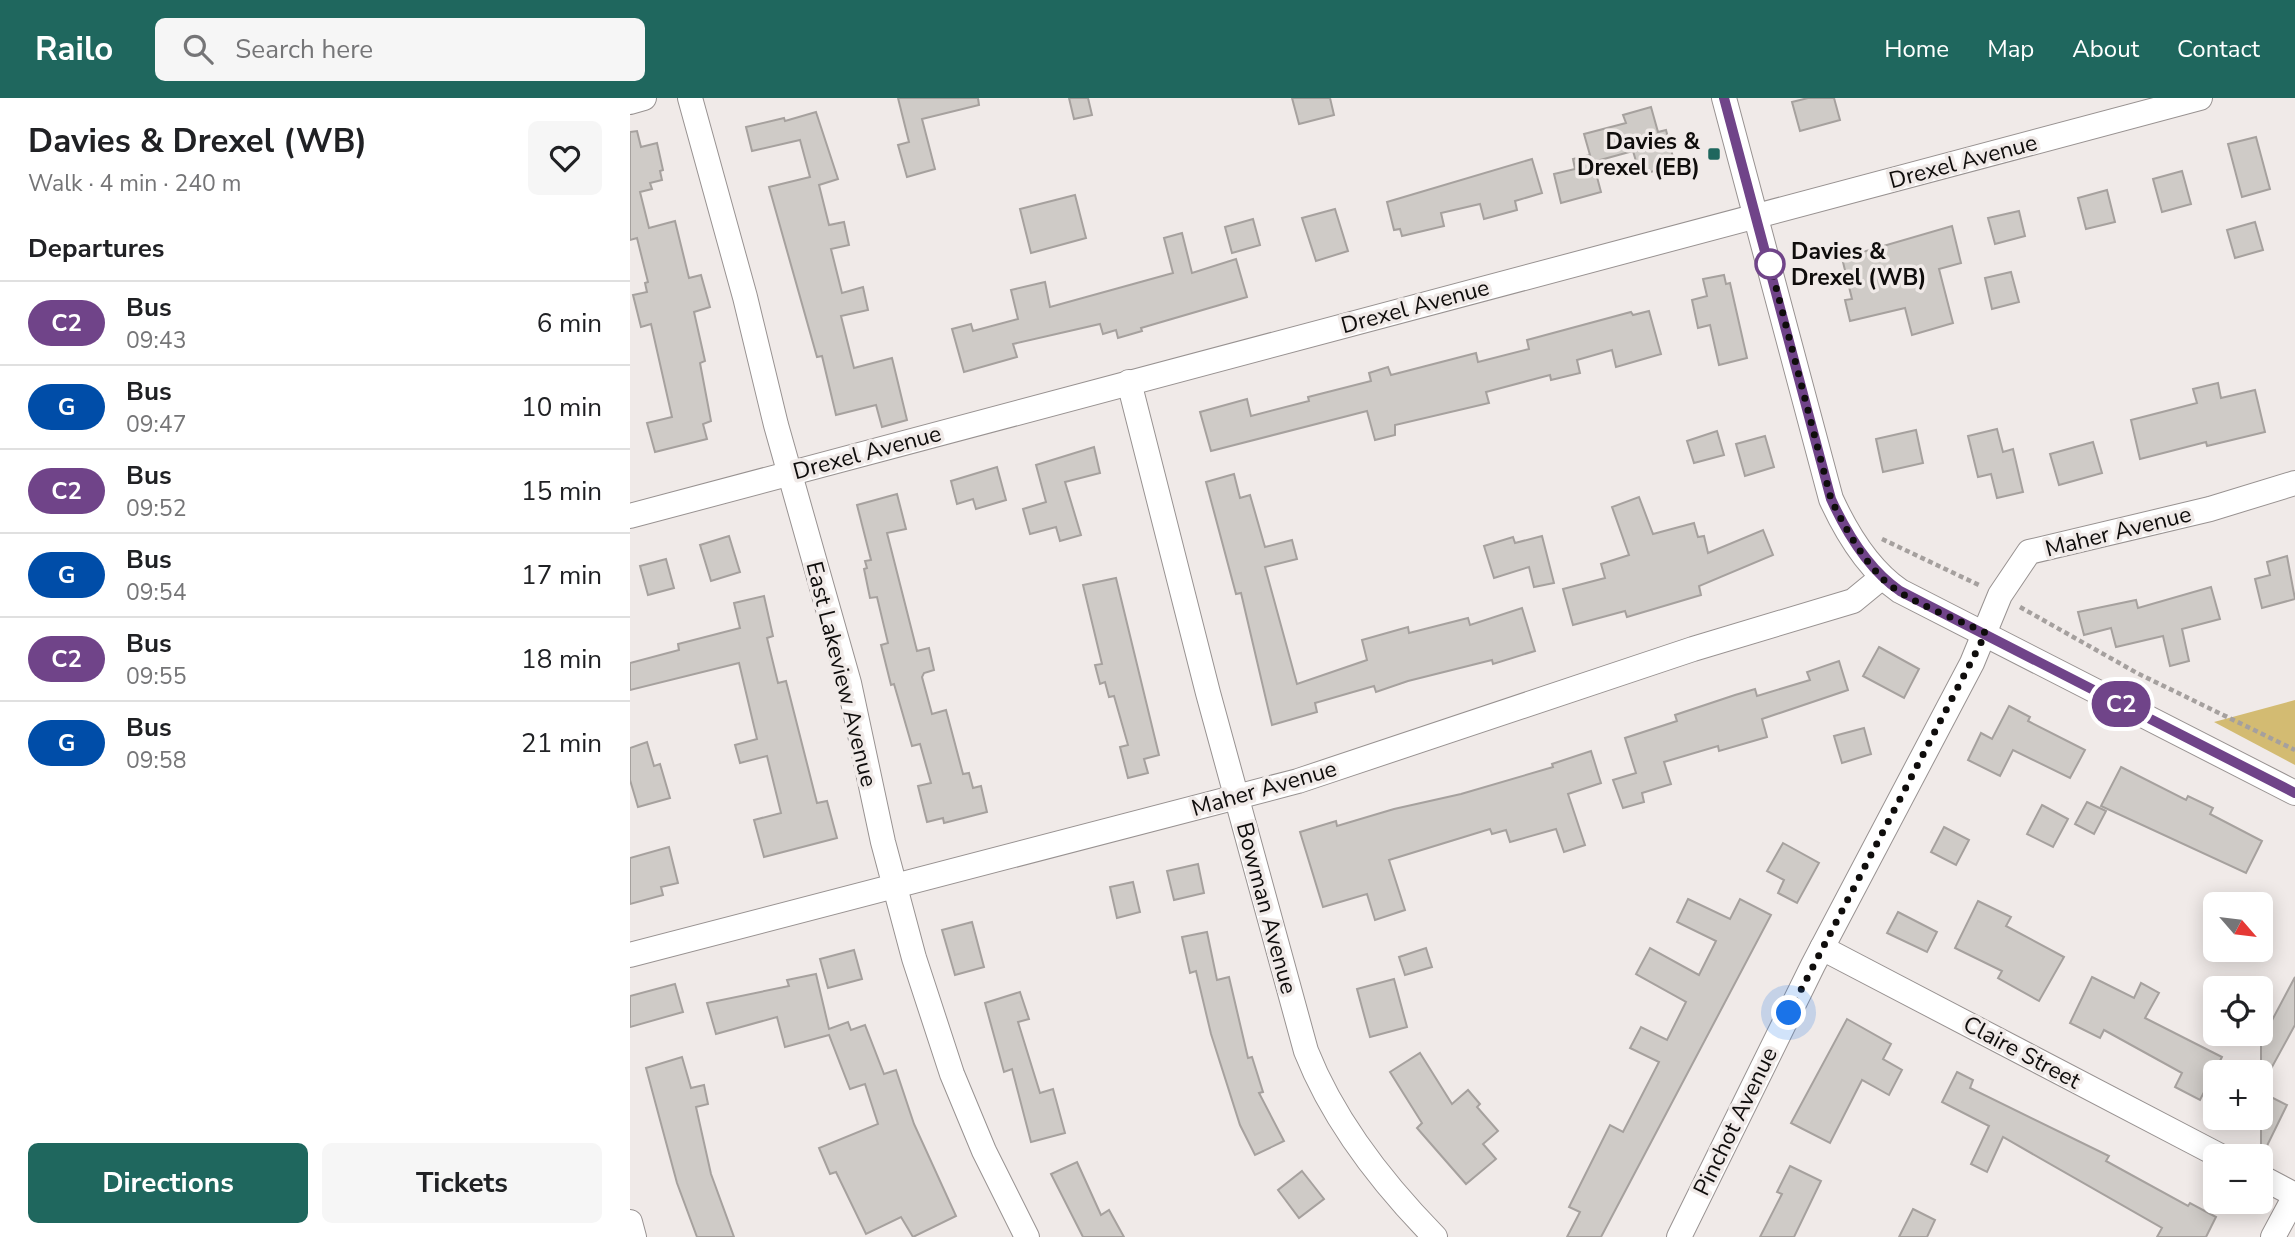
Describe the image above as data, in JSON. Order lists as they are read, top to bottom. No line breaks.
{"streets":{"street":["Drexel Avenue","Maher Avenue","East Lakeview Avenue","Bowman Avenue","Claire Street","Pinchot Avenue"]},"crossings":[["Drexel Avenue","East Lakeview Avenue"],["Drexel Avenue","Bowman Avenue"],["Maher Avenue","East Lakeview Avenue"],["Maher Avenue","Bowman Avenue"],["Maher Avenue","Pinchot Avenue"],["Claire Street","Pinchot Avenue"]],"places":{"transit":["Davies & Drexel (EB)"],"other":["Davies & Drexel (WB)"]},"lines":["bus line C2"],"north":"bottom right","page":{"header":"Railo","search":"Search here","nav":["Home","Map","About","Contact"],"heading":[["Davies & Drexel (WB)","Walk · 4 min · 240 m"],"Departures"],"on_map":"C2","list":[{"mark":"C2","name":"Bus","note":"09:43","value":"6 min"},{"mark":"G","name":"Bus","note":"09:47","value":"10 min"},{"mark":"C2","name":"Bus","note":"09:52","value":"15 min"},{"mark":"G","name":"Bus","note":"09:54","value":"17 min"},{"mark":"C2","name":"Bus","note":"09:55","value":"18 min"},{"mark":"G","name":"Bus","note":"09:58","value":"21 min"}],"map_buttons":["+","−"],"buttons":["Directions","Tickets"]}}
